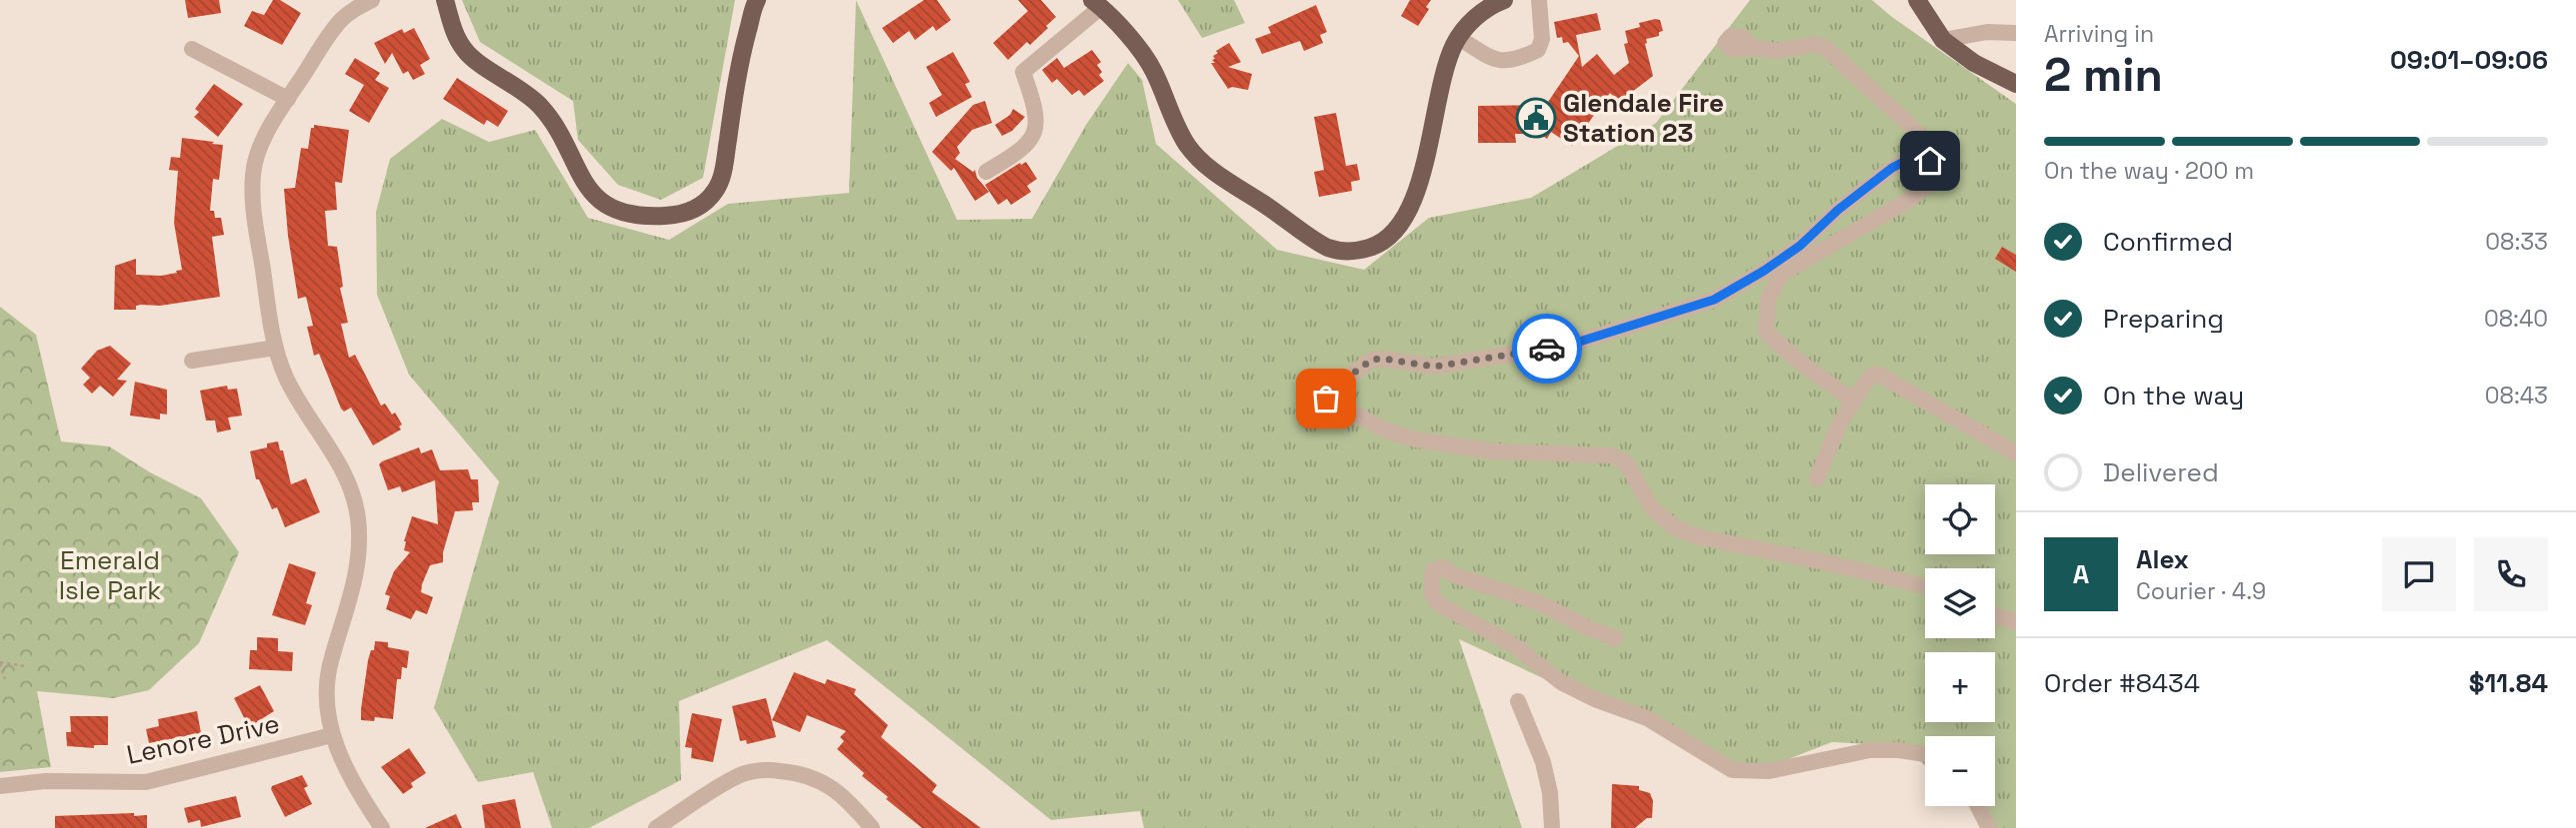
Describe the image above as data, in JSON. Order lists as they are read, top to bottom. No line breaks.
{"streets":{"street":["Lenore Drive"]},"parks":["Emerald Isle Park"],"places":{"public building":["Glendale Fire Station 23"]},"page":{"heading":["2 min","Arriving in","09:01–09:06"],"panel":["Alex","Courier · 4.9","Order #8434","$11.84"],"bar":"On the way · 200 m","list":[["Confirmed","08:33"],["Preparing","08:40"],["On the way","08:43"],"Delivered"],"map_buttons":["+","−"],"round":"A"}}
